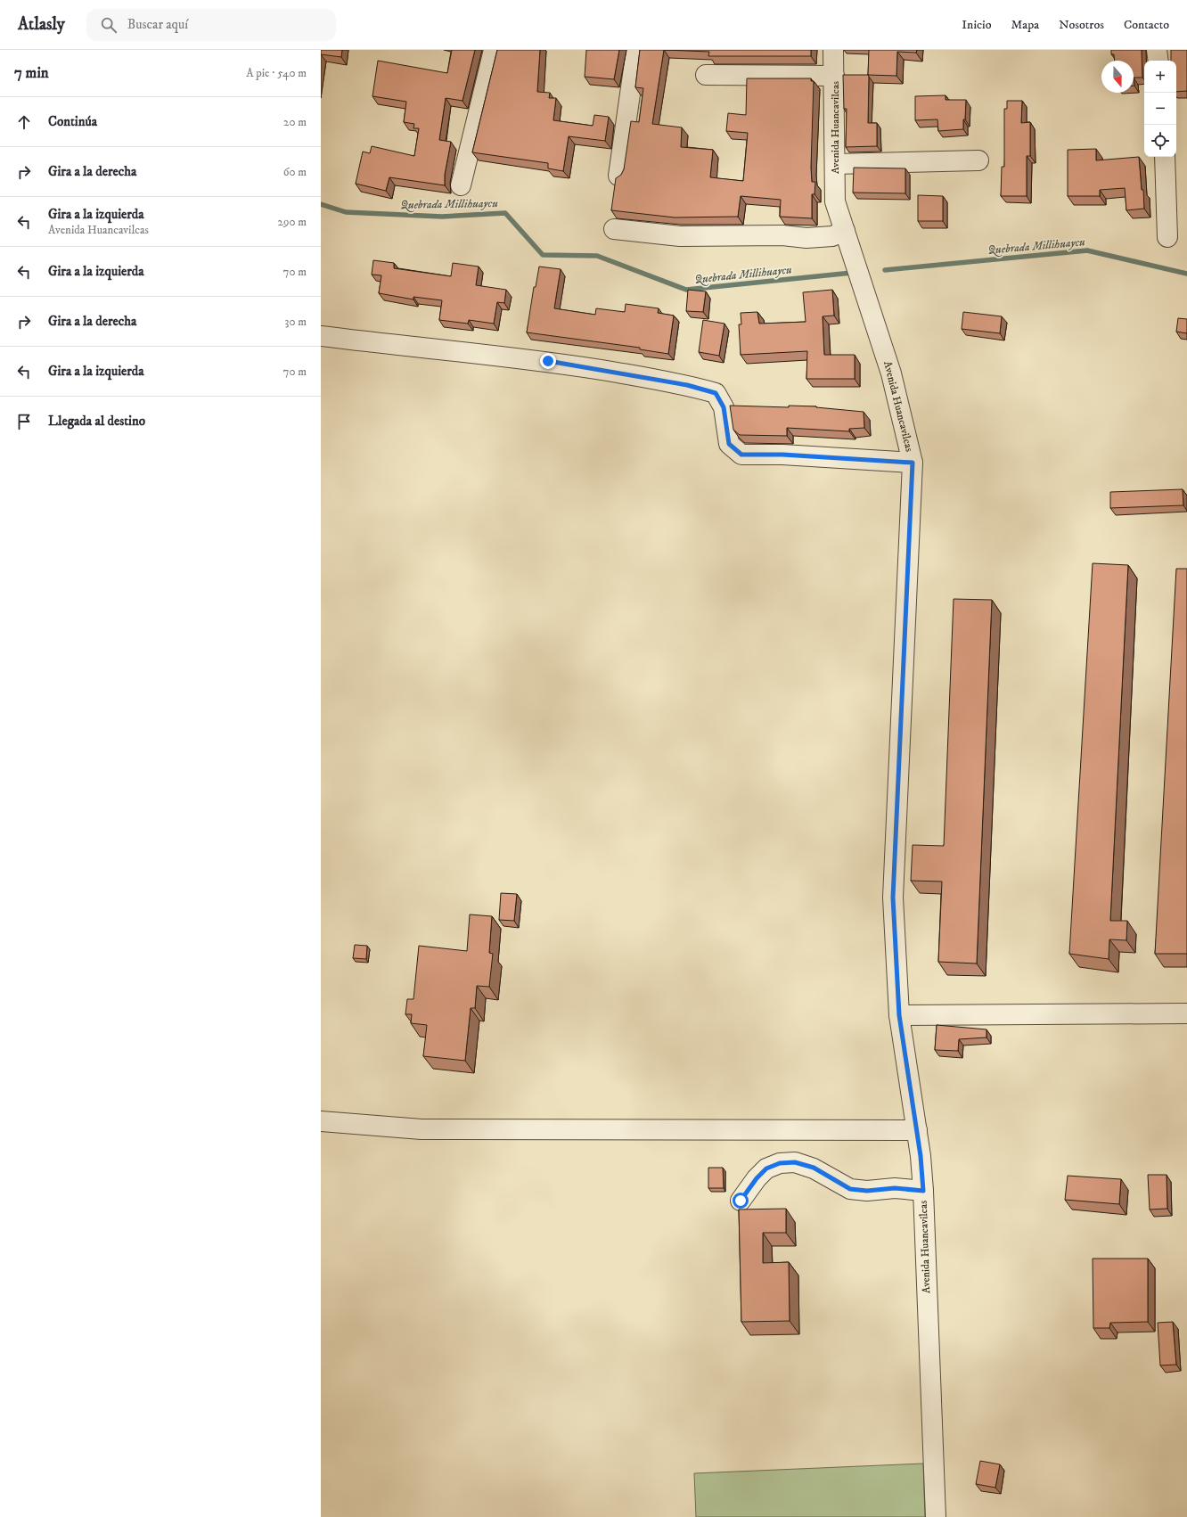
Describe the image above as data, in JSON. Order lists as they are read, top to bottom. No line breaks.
{"streets":{"street":["Avenida Huancavilcas"]},"water":["Quebrada Millihuaycu"],"north":"bottom","page":{"header":"Atlasly","search":"Buscar aquí","nav":["Inicio","Mapa","Nosotros","Contacto"],"heading":["7 min","A pie · 540 m"],"map_buttons":["+","−"],"list":[["Continúa","20 m"],["Gira a la derecha","60 m"],["Gira a la izquierda","Avenida Huancavilcas","290 m"],["Gira a la izquierda","70 m"],["Gira a la derecha","30 m"],["Gira a la izquierda","70 m"],"Llegada al destino"]}}
